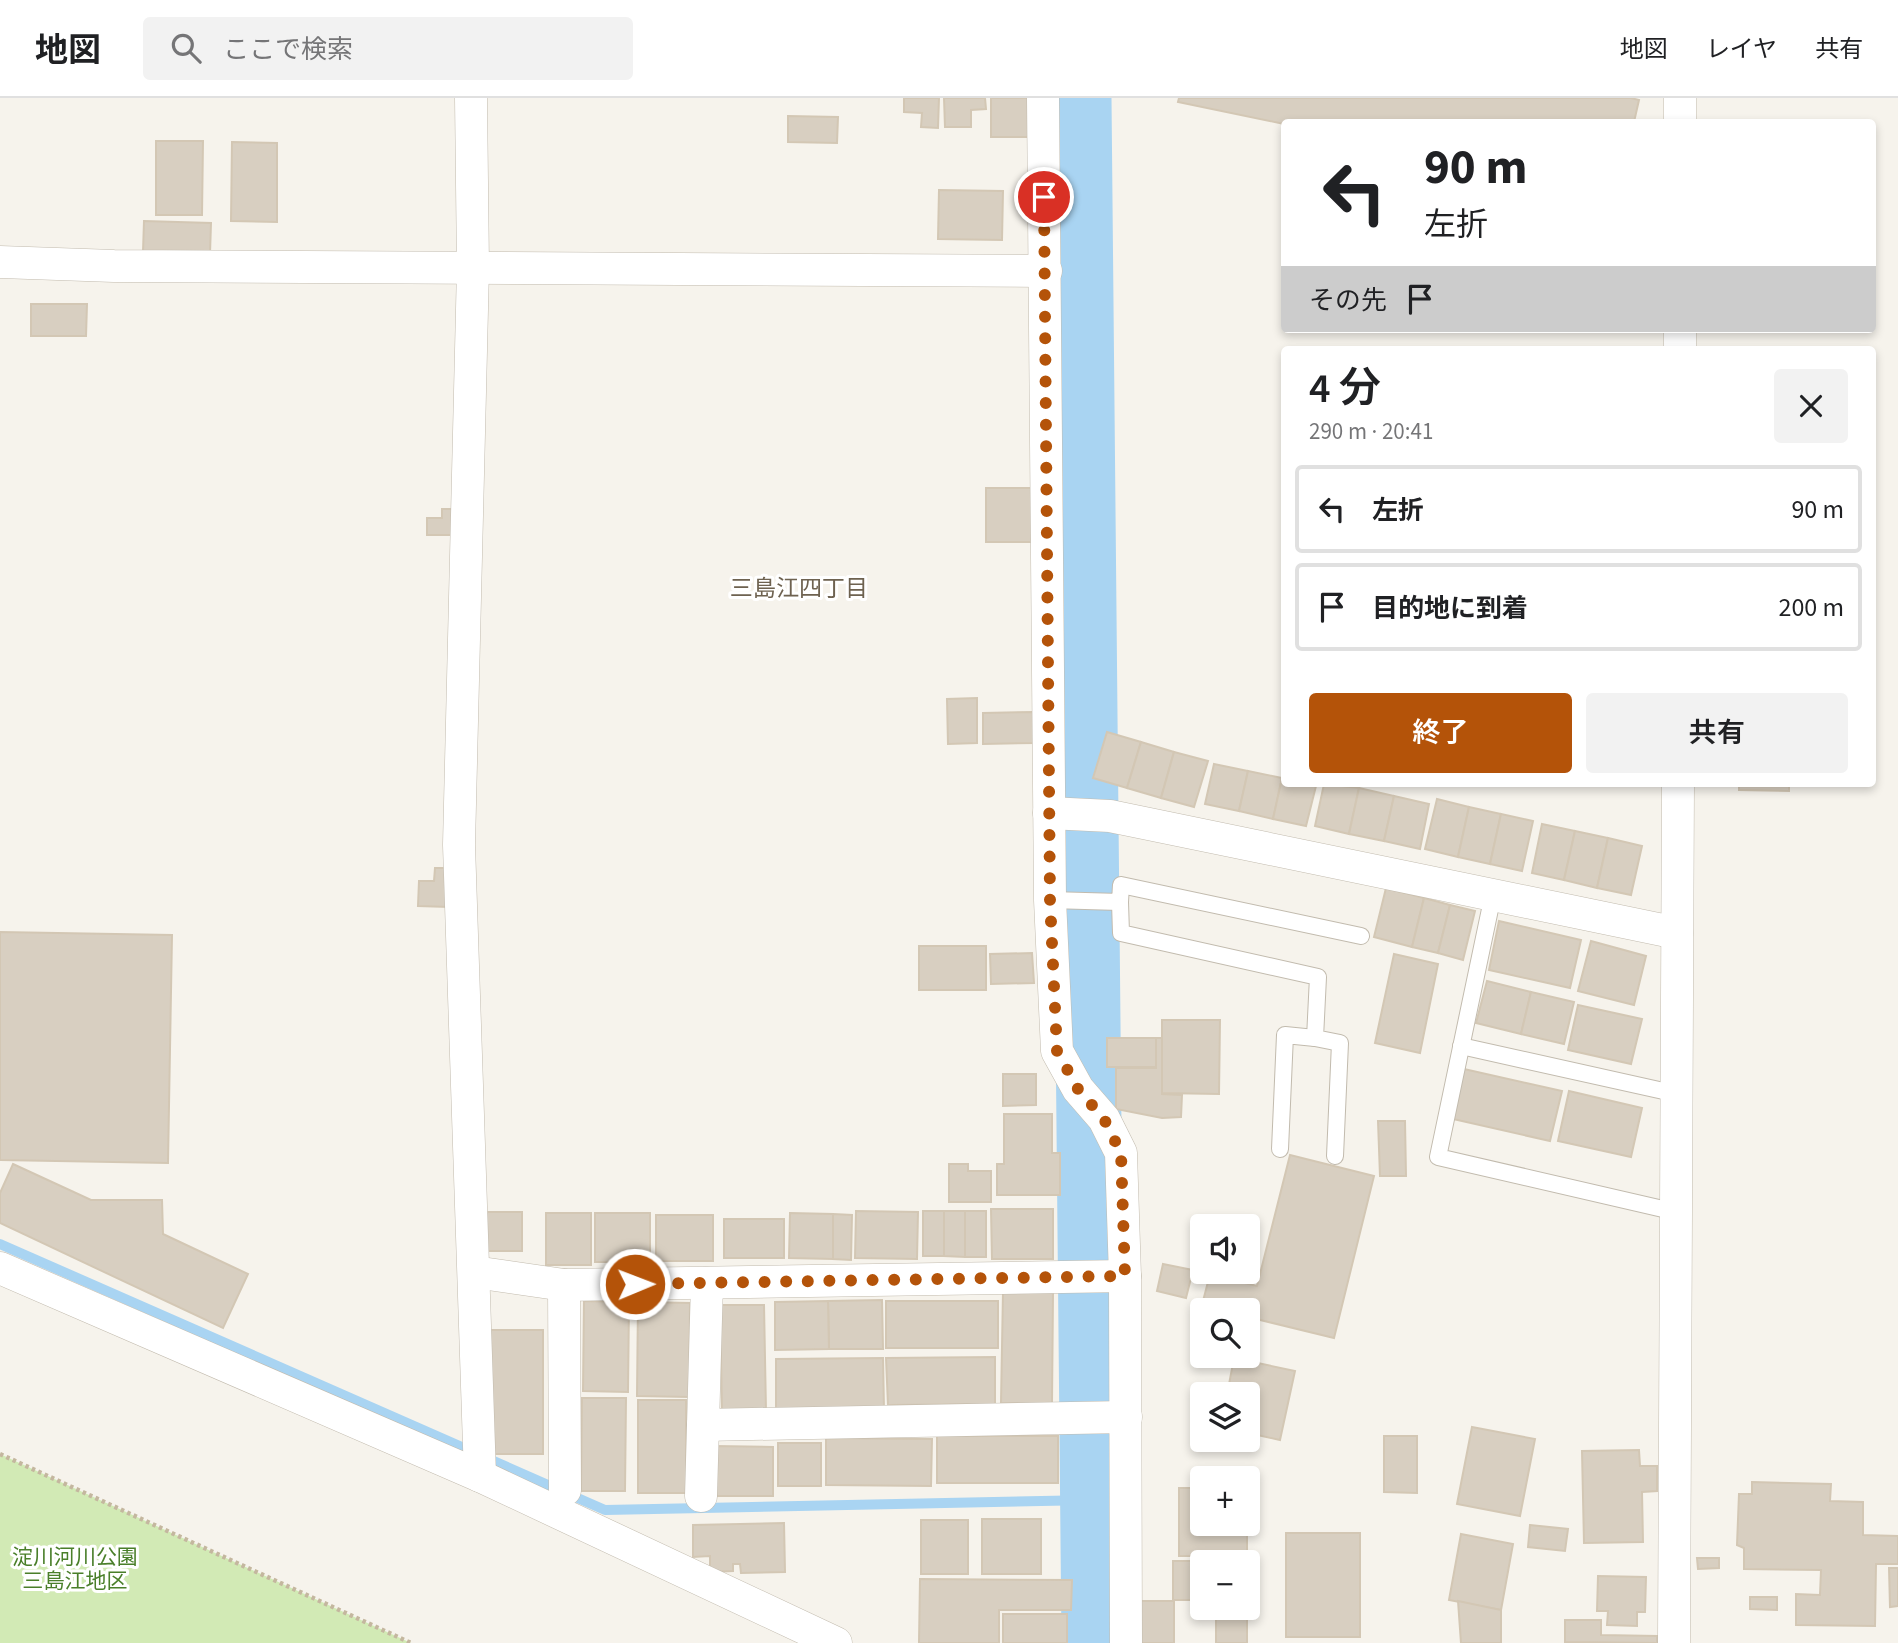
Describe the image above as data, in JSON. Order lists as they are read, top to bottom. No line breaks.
{"districts":["三島江四丁目"],"parks":["淀川河川公園 三島江地区"],"page":{"header":"地図","search":"ここで検索","nav":["地図","レイヤ","共有"],"turn":["90 m","左折"],"then":"その先","heading":["4 分","290 m · 20:41"],"list":[{"name":"左折","value":"90 m"},{"name":"目的地に到着","value":"200 m"}],"buttons":["終了","共有"],"map_buttons":["+","−"]}}
